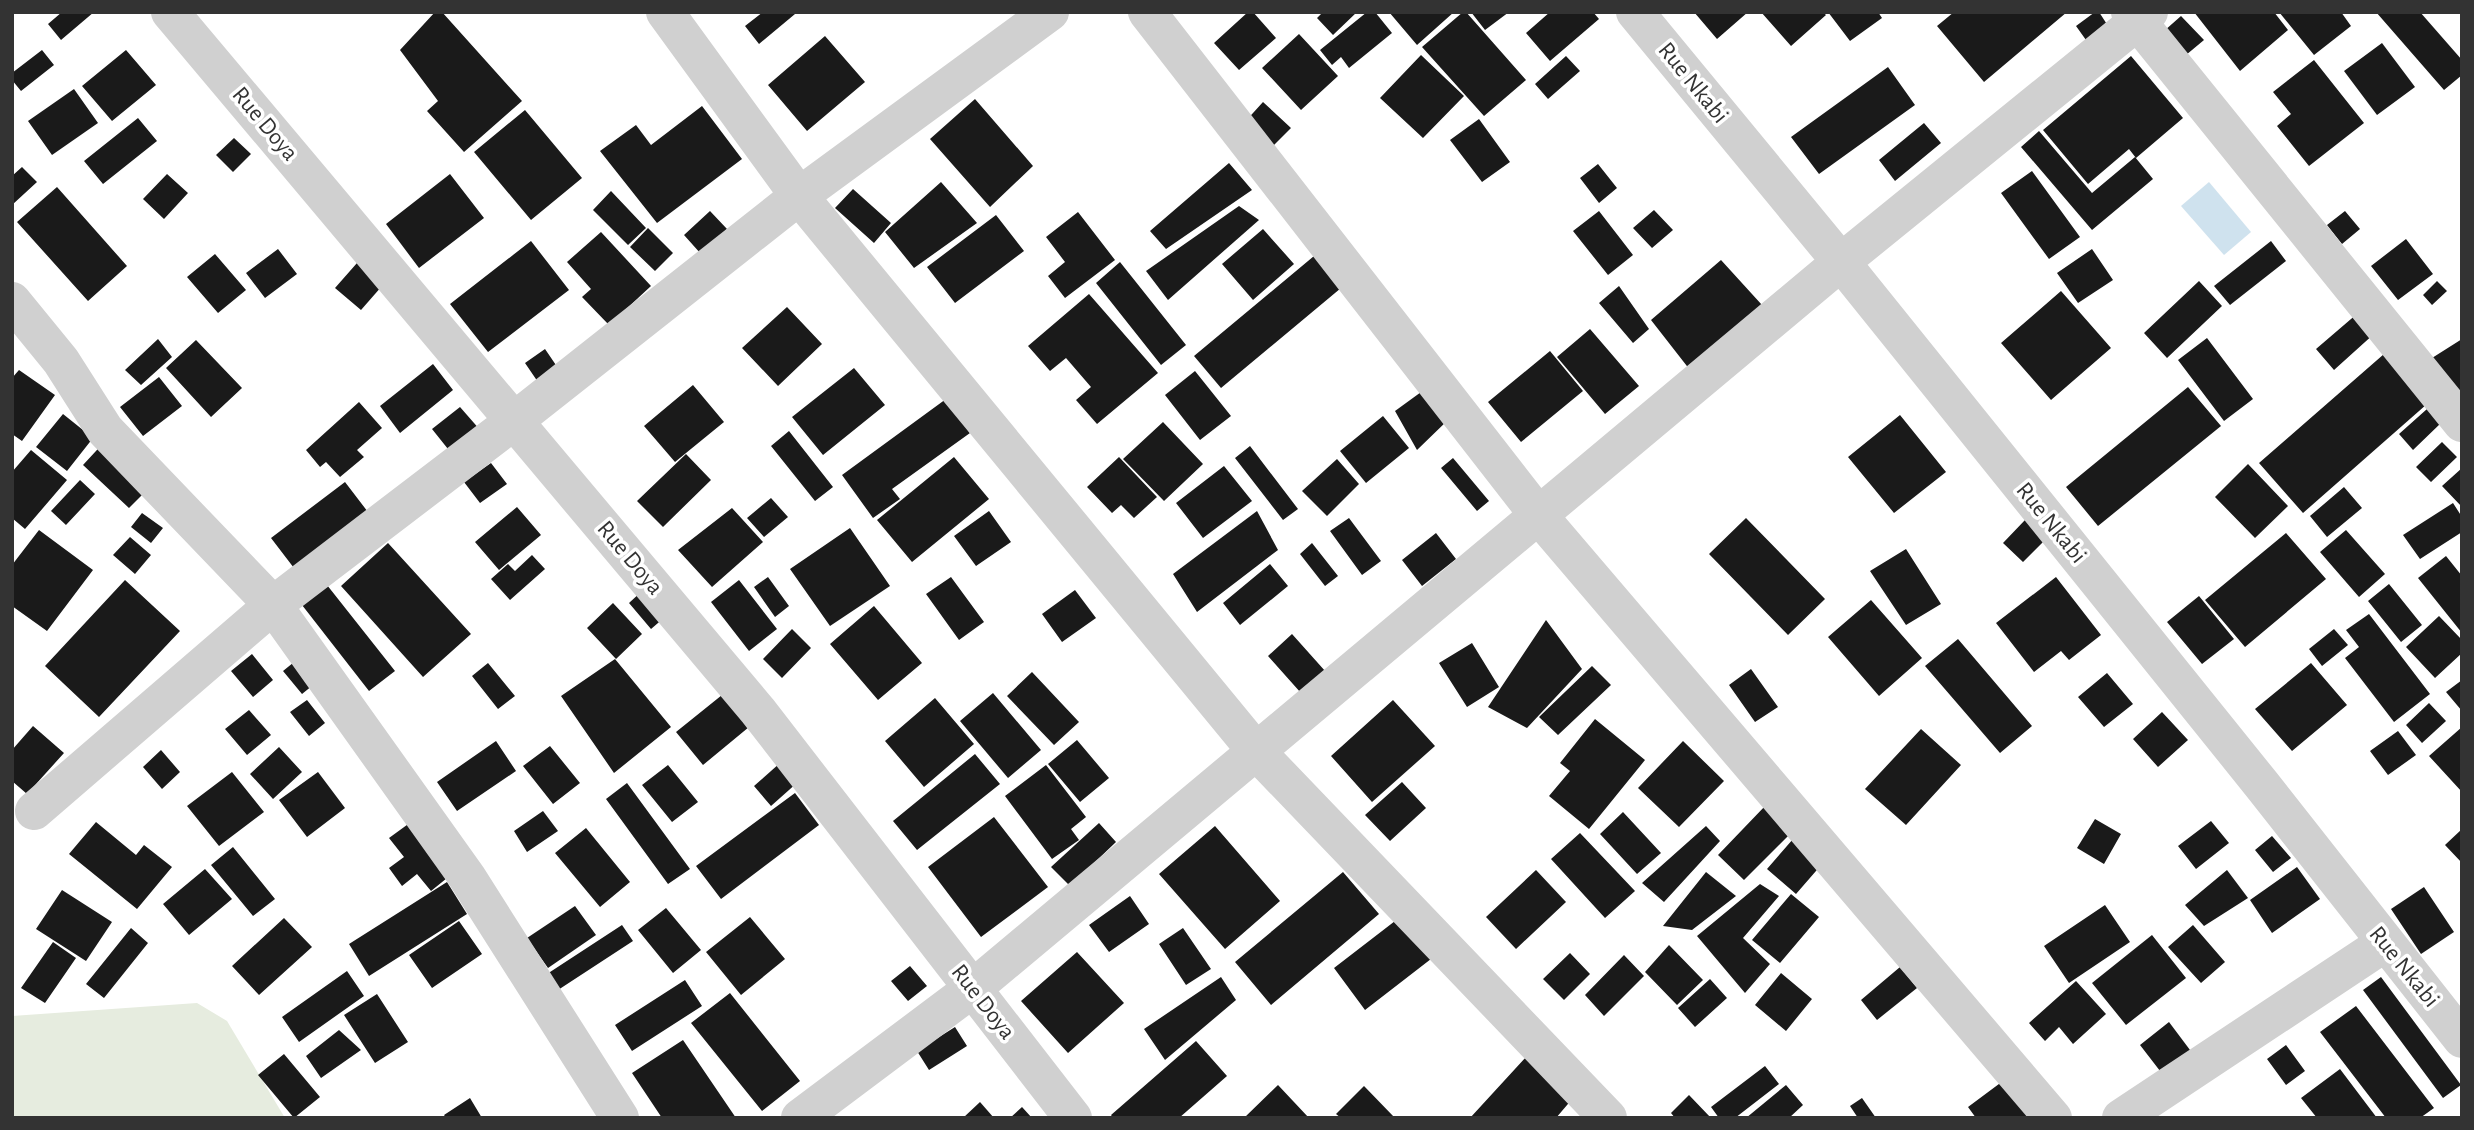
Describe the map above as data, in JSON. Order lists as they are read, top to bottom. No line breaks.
{"streets":{"street":["Rue Nkabi","Rue Doya"]}}
